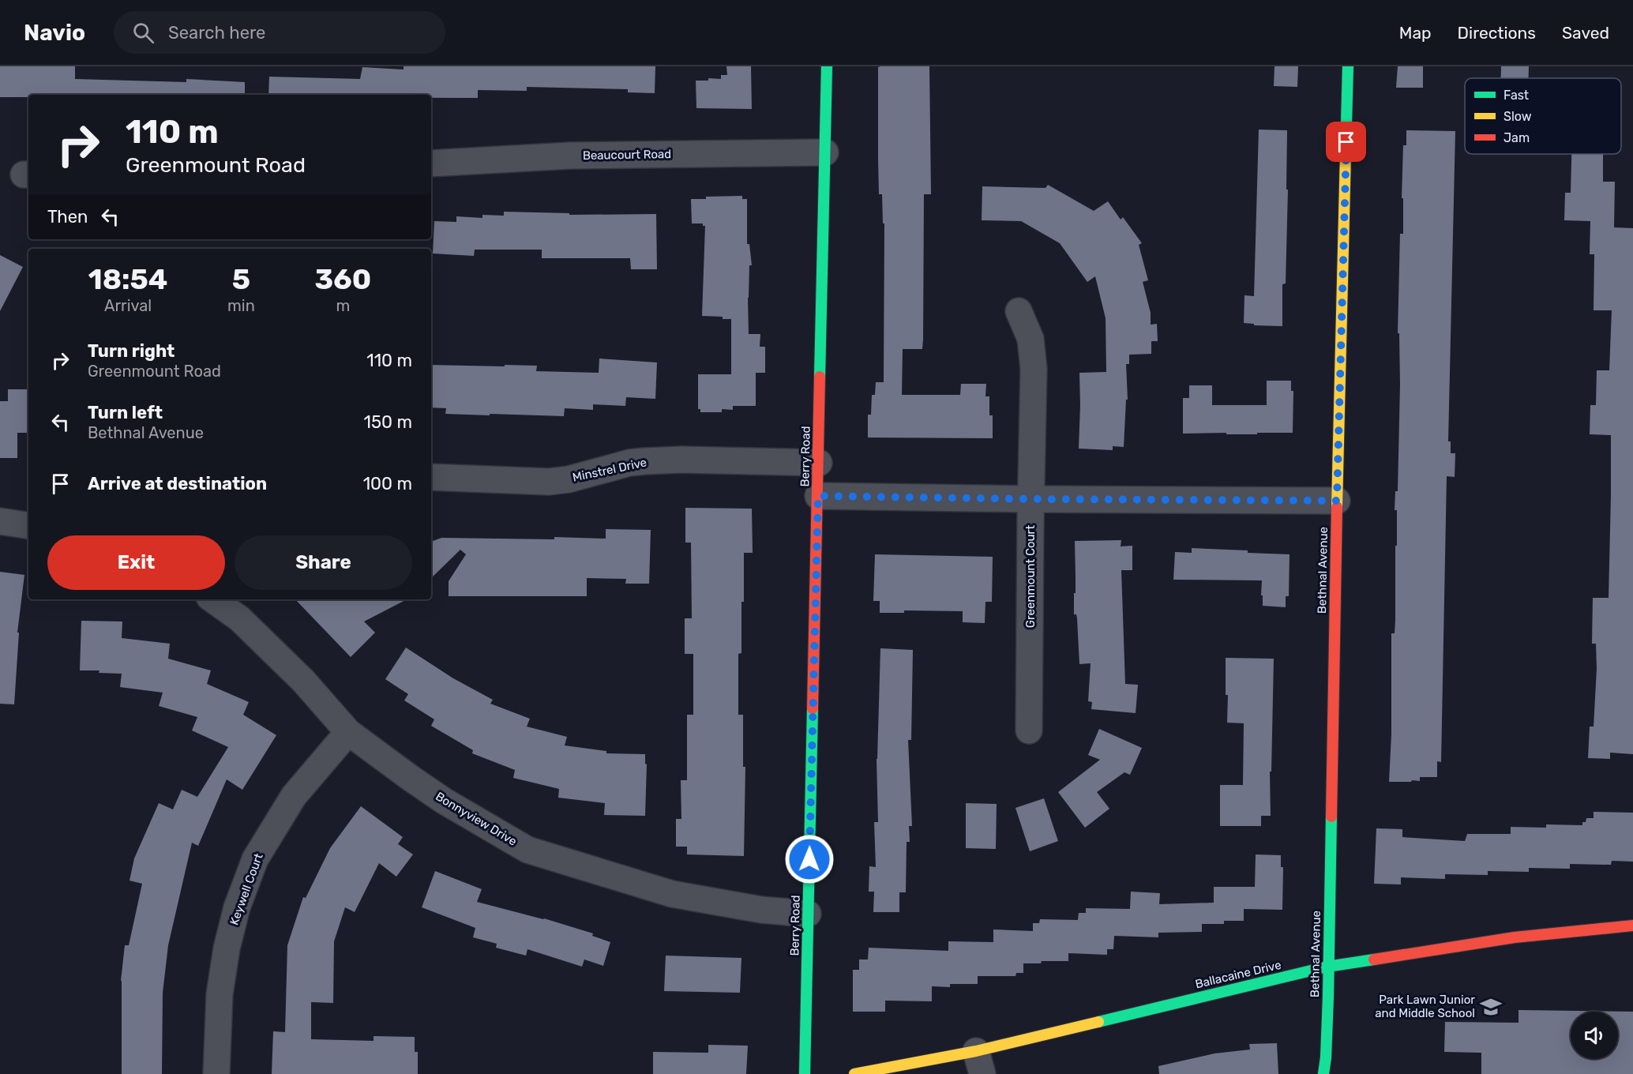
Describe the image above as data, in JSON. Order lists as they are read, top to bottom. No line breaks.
{"streets":{"street":["Beaucourt Road","Berry Road","Minstrel Drive","Bethnal Avenue","Greenmount Court","Bonnyview Drive","Keywell Court","Ballacaine Drive"]},"crossings":[["Beaucourt Road","Berry Road"],["Berry Road","Minstrel Drive"],["Berry Road","Bonnyview Drive"],["Bethnal Avenue","Ballacaine Drive"],["Bonnyview Drive","Keywell Court"]],"places":{"school or university":["Park Lawn Junior and Middle School"]},"legend":["Fast","Slow","Jam"],"page":{"header":"Navio","search":"Search here","nav":["Map","Directions","Saved"],"turn":["110 m","Greenmount Road"],"then":"Then","eta":["18:54","Arrival","5","min","360","m"],"list":[{"name":"Turn right","note":"Greenmount Road","value":"110 m"},{"name":"Turn left","note":"Bethnal Avenue","value":"150 m"},{"name":"Arrive at destination","value":"100 m"}],"buttons":["Exit","Share"]}}
